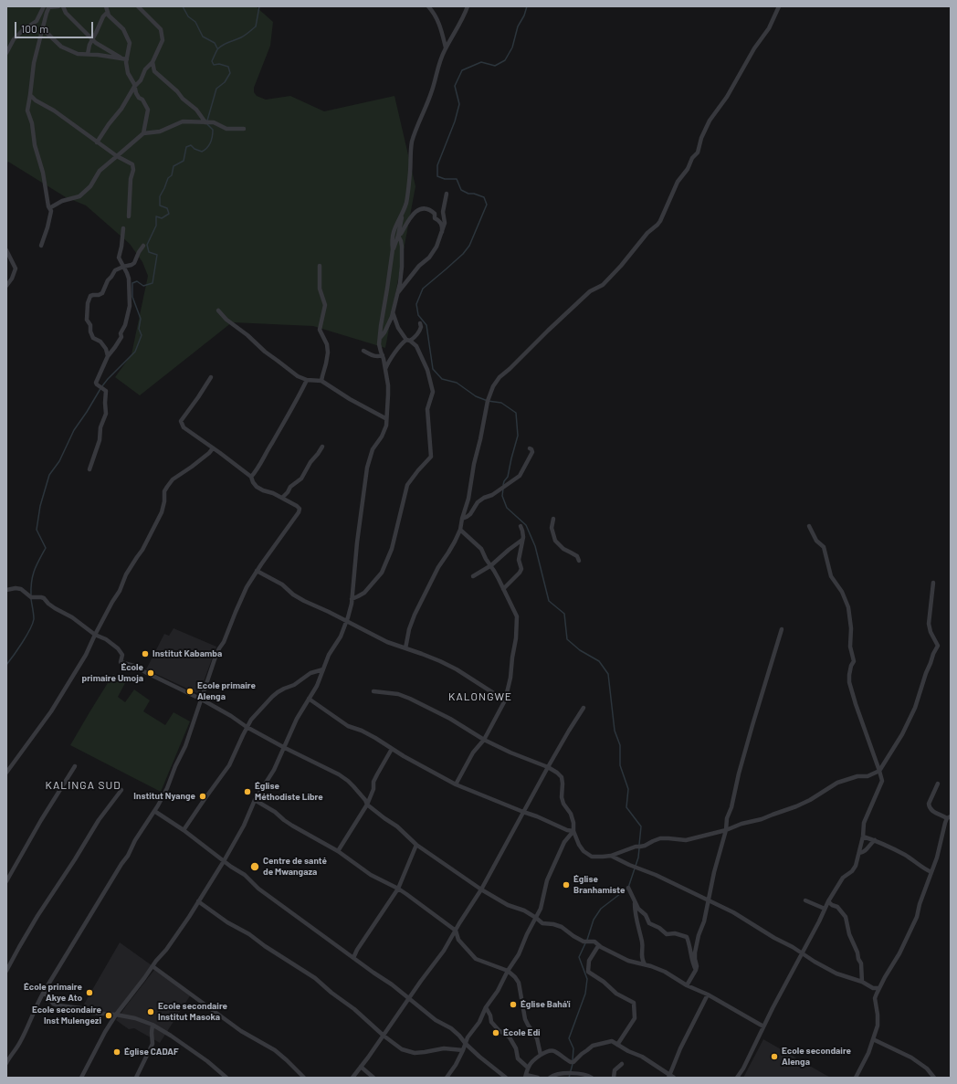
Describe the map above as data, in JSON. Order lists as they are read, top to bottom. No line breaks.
{"districts":["KALONGWE","KALINGA SUD"],"places":["Institut Kabamba","École primaire Umoja","Ecole primaire Alenga","Église Méthodiste Libre","Institut Nyange","Centre de santé de Mwangaza","Église Branhamiste","École primaire Akye Ato","Église Bahá'í","Ecole secondaire Institut Masoka","Ecole secondaire Inst Mulengezi","École Edi","Église CADAF","Ecole secondaire Alenga"],"scale_bar":"100 m"}
